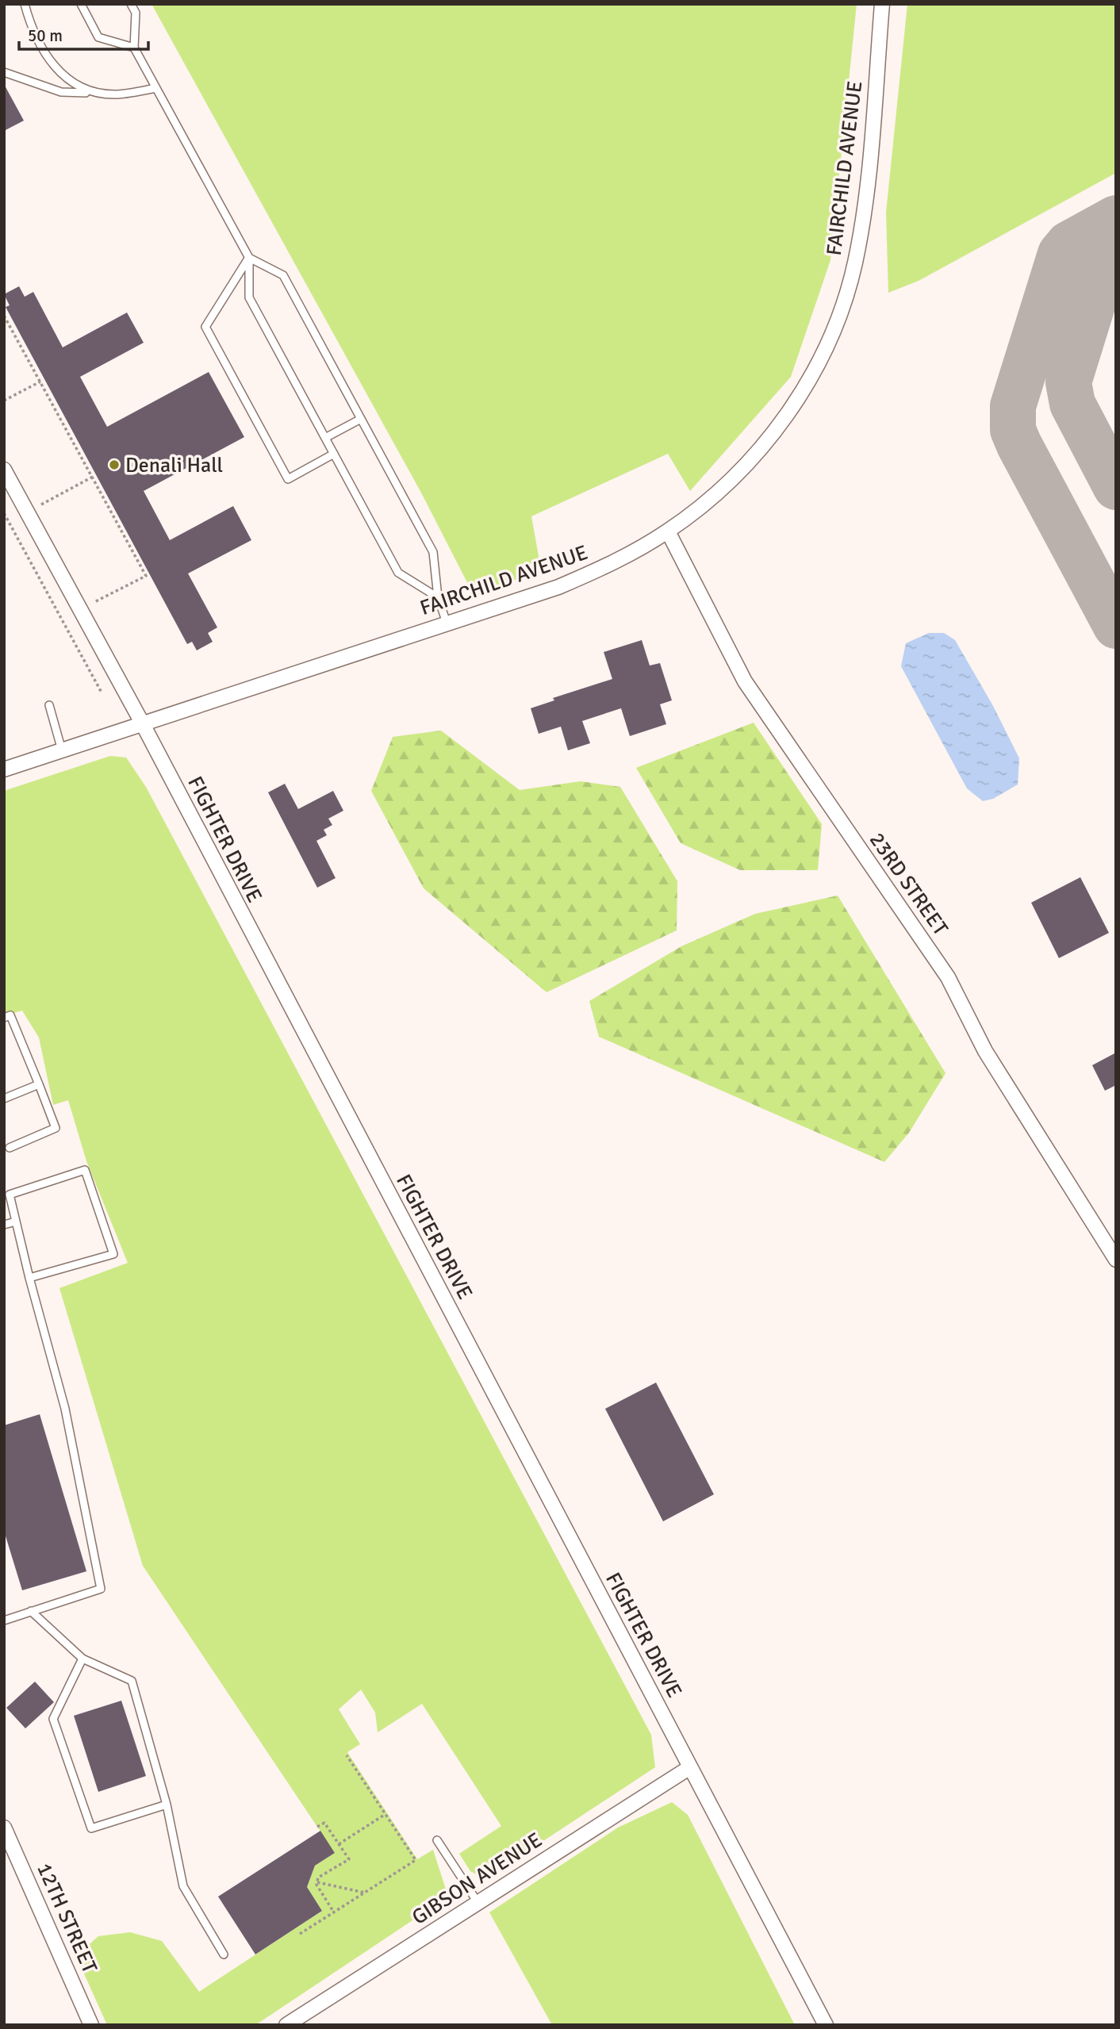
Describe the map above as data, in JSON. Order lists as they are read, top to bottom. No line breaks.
{"streets":{"street":["FAIRCHILD AVENUE","FIGHTER DRIVE","23RD STREET","GIBSON AVENUE","12TH STREET"]},"crossings":[["FAIRCHILD AVENUE","FIGHTER DRIVE"],["FAIRCHILD AVENUE","23RD STREET"],["FIGHTER DRIVE","GIBSON AVENUE"]],"places":["Denali Hall"],"scale_bar":"50 m"}
